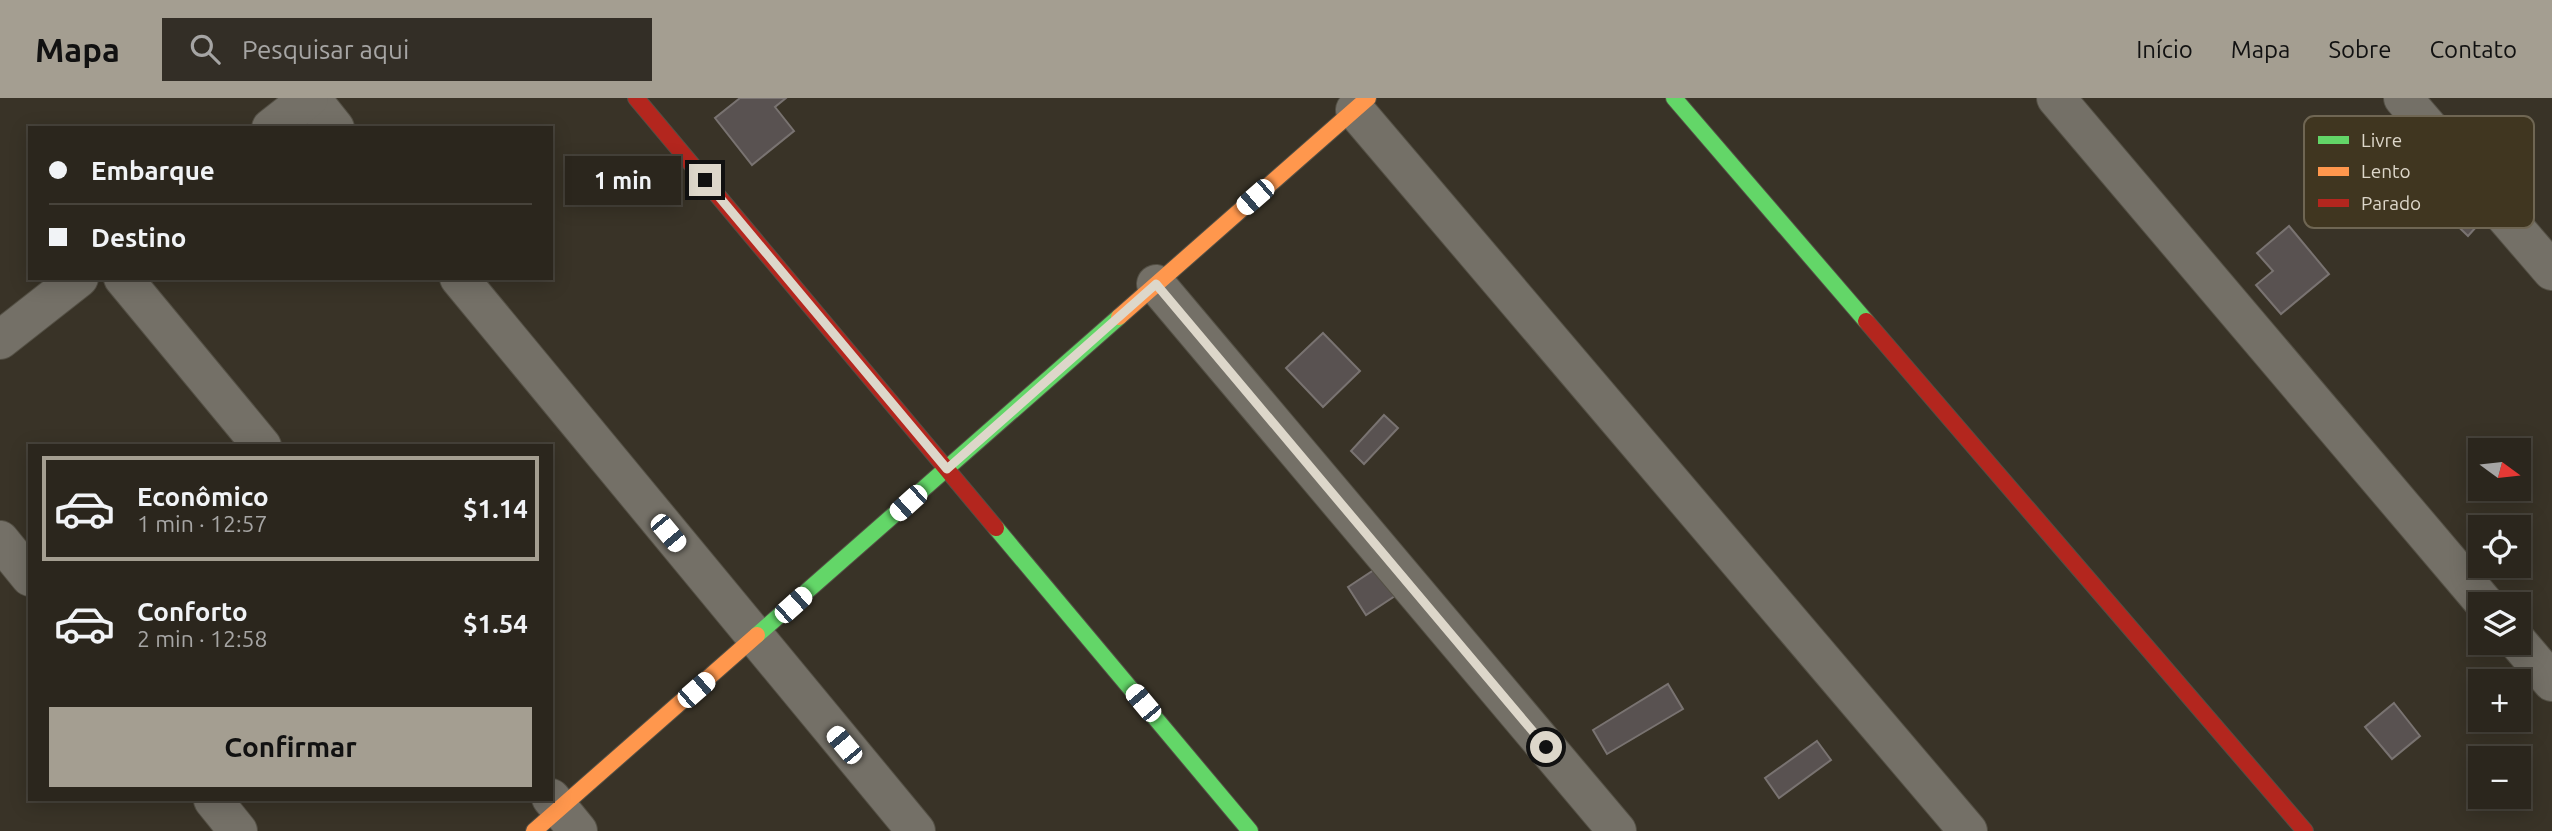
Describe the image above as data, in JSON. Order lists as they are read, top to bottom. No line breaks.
{"legend":["Livre","Lento","Parado"],"north":"right","page":{"header":"Mapa","search":"Pesquisar aqui","nav":["Início","Mapa","Sobre","Contato"],"banner":["Embarque","Destino"],"bubble":"1 min","map_buttons":["+","−"],"list":[{"name":"Econômico","note":"1 min · 12:57","value":"$1.14"},{"name":"Conforto","note":"2 min · 12:58","value":"$1.54"}],"buttons":"Confirmar"}}
